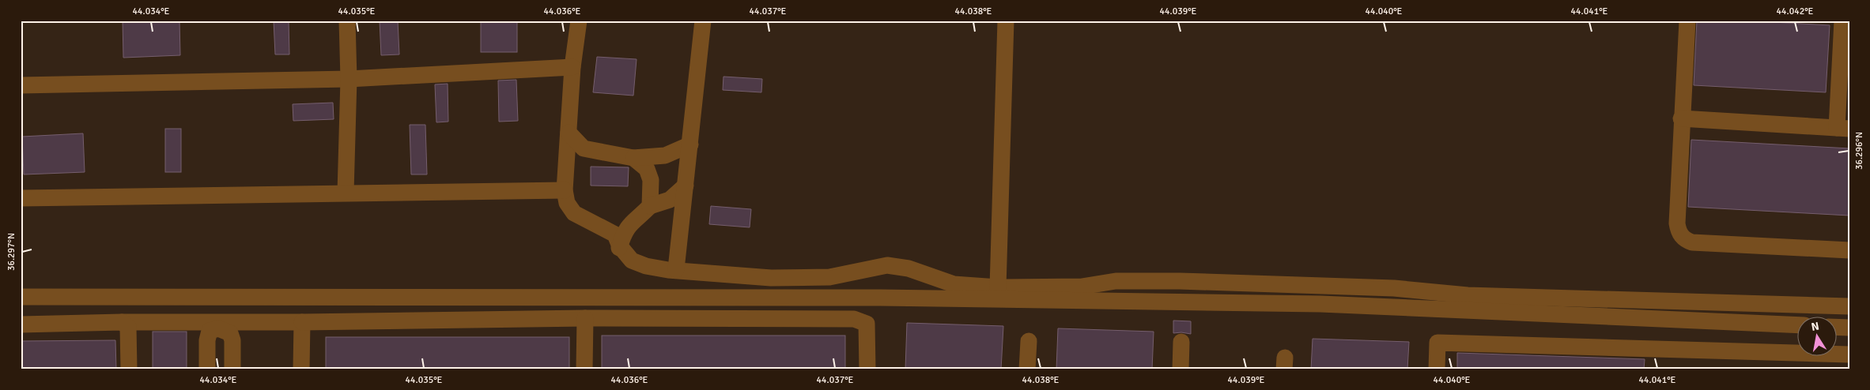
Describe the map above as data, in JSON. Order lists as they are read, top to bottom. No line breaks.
{"north":"top","coordinates":["44.034°E","44.035°E","44.036°E","44.037°E","44.038°E","44.039°E","44.040°E","44.041°E","44.042°E","36.296°N","36.297°N"]}
